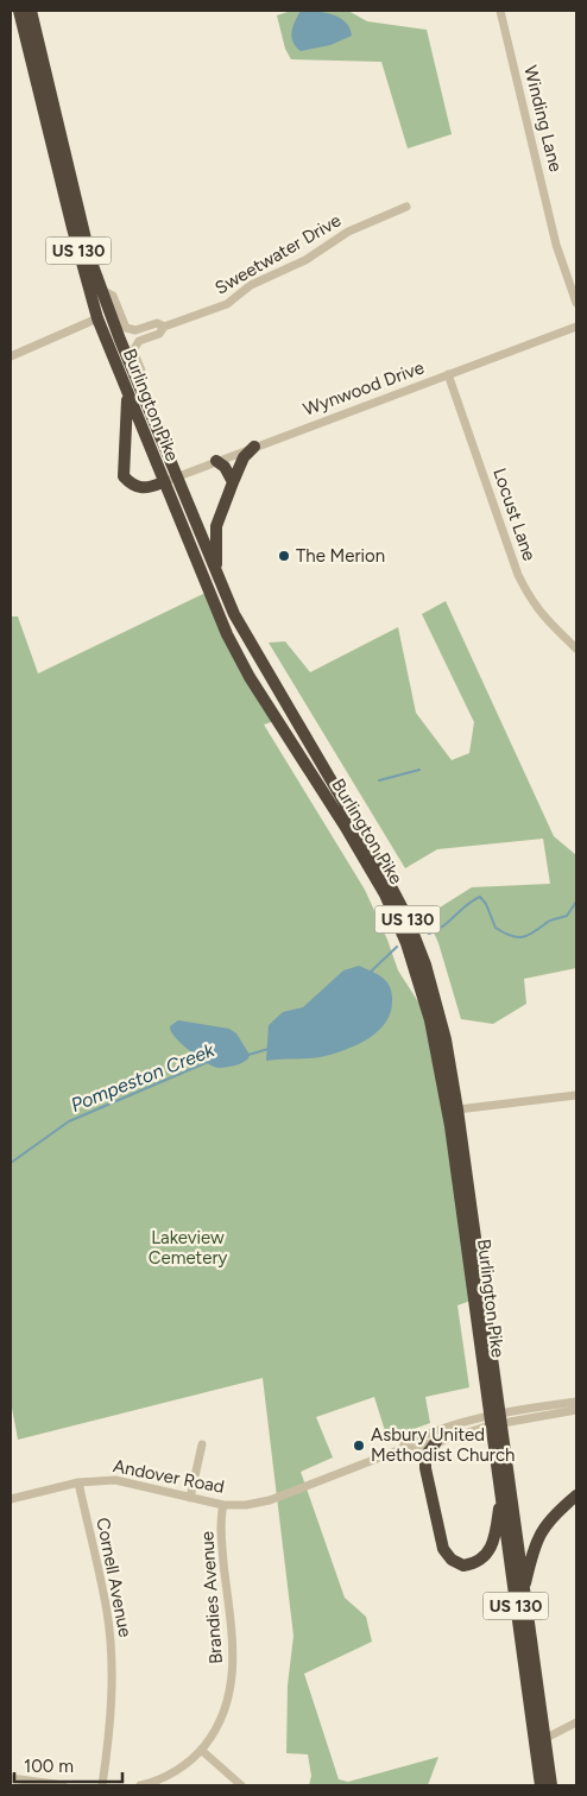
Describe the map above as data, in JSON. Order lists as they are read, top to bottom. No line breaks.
{"streets":{"highway":["US 130","Burlington Pike"],"street":["Winding Lane","Sweetwater Drive","Wynwood Drive","Locust Lane","Andover Road","Cornell Avenue","Brandies Avenue"]},"crossings":[["Sweetwater Drive","Burlington Pike"],["Wynwood Drive","Burlington Pike"],["Wynwood Drive","Locust Lane"],["Burlington Pike","Andover Road"],["Andover Road","Cornell Avenue"],["Andover Road","Brandies Avenue"]],"water":["Pompeston Creek"],"parks":["Lakeview Cemetery"],"places":["The Merion","Asbury United Methodist Church"],"scale_bar":"100 m"}
